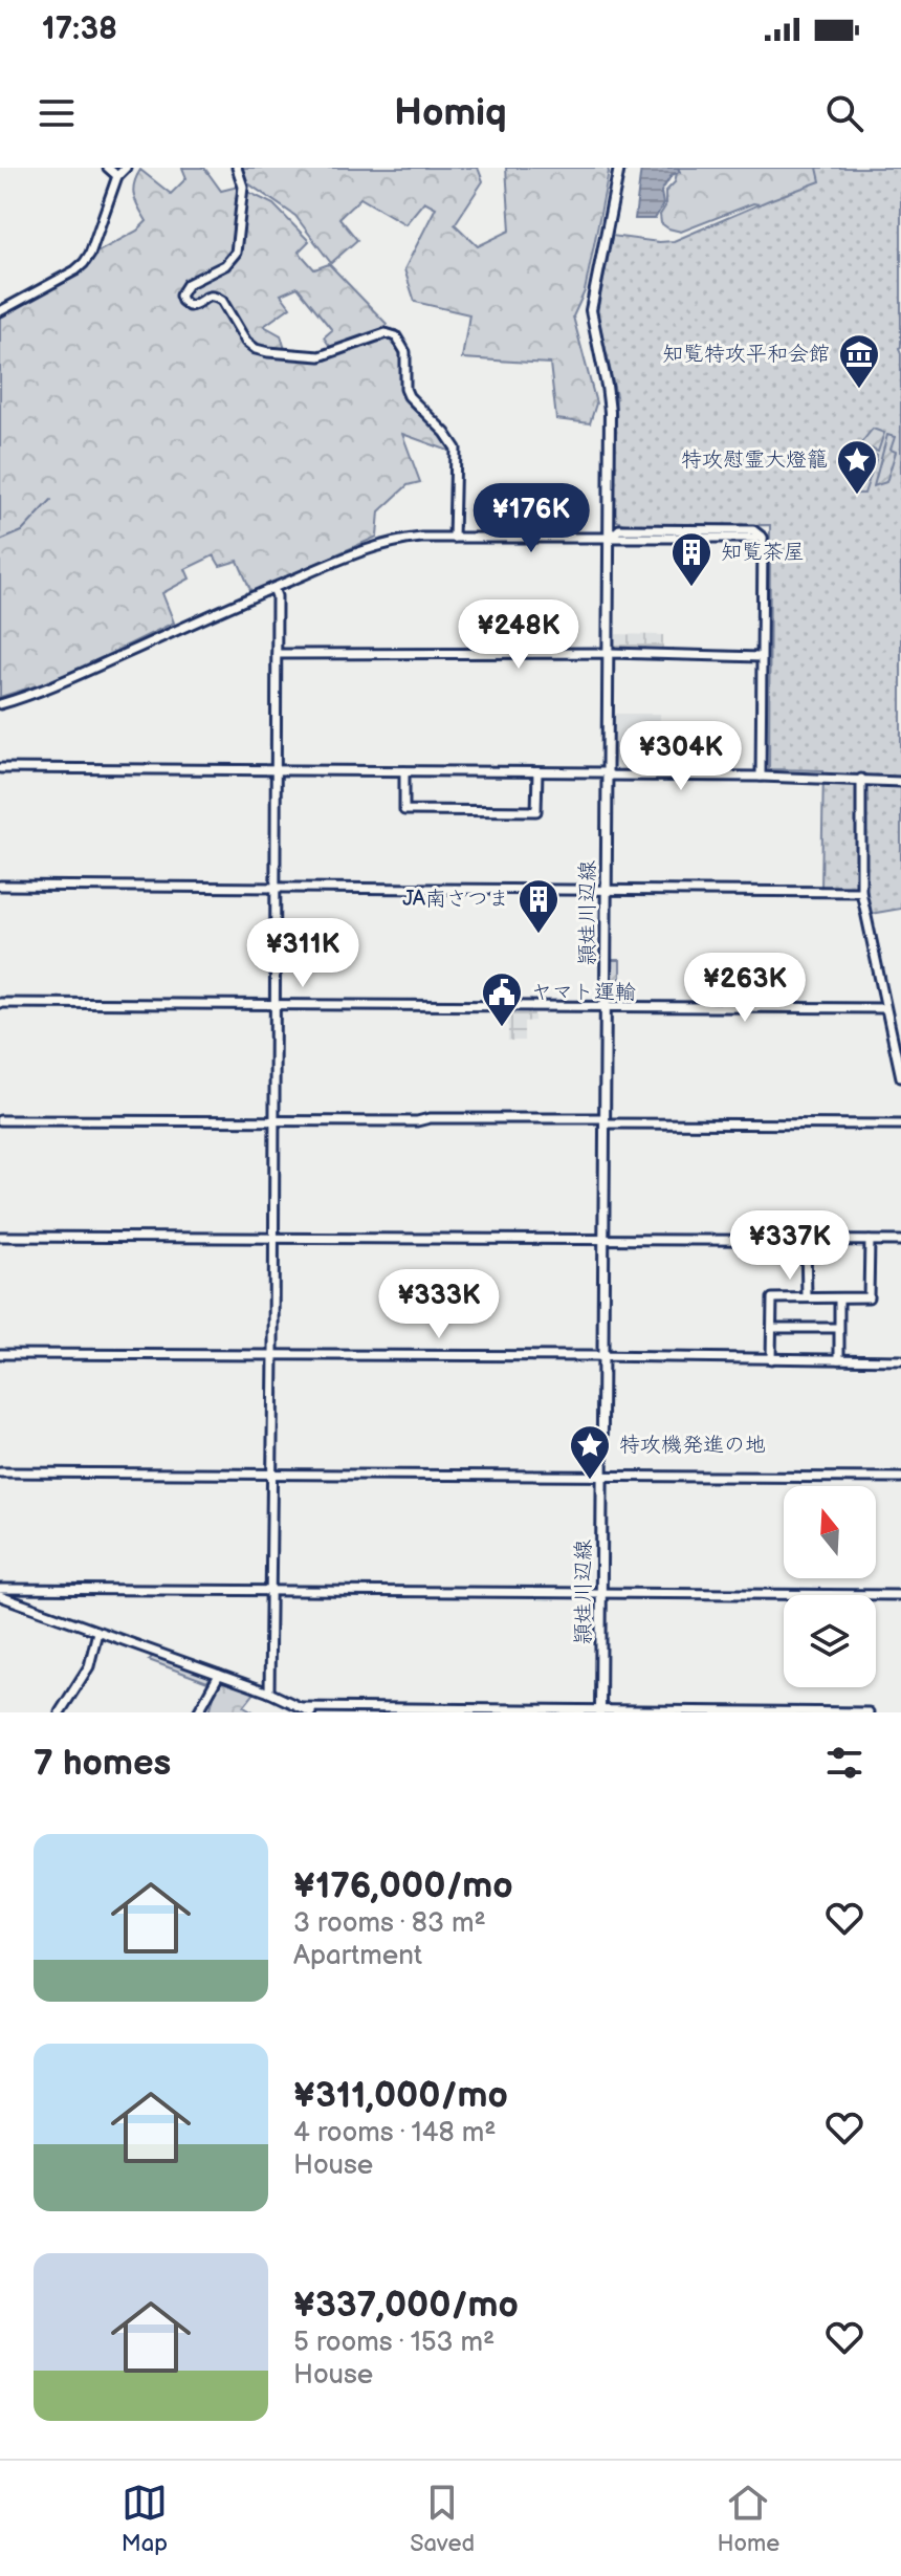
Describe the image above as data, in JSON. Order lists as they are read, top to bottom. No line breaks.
{"streets":{"main road":["頴娃川辺線"]},"places":{"museum":["知覧特攻平和会館"],"place":["特攻慰霊大燈籠","特攻機発進の地"],"building":["知覧茶屋","JA南さつま"],"public building":["ヤマト運輸"]},"north":"top","page":{"status":"17:38","header":"Homiq","price":["¥176K","¥248K","¥304K","¥311K","¥263K","¥337K","¥333K"],"heading":"7 homes","list":[{"name":"¥176,000/mo","note":"3 rooms · 83 m² · Apartment"},{"name":"¥311,000/mo","note":"4 rooms · 148 m² · House"},{"name":"¥337,000/mo","note":"5 rooms · 153 m² · House"}],"tabs":["Map","Saved","Home"]}}
